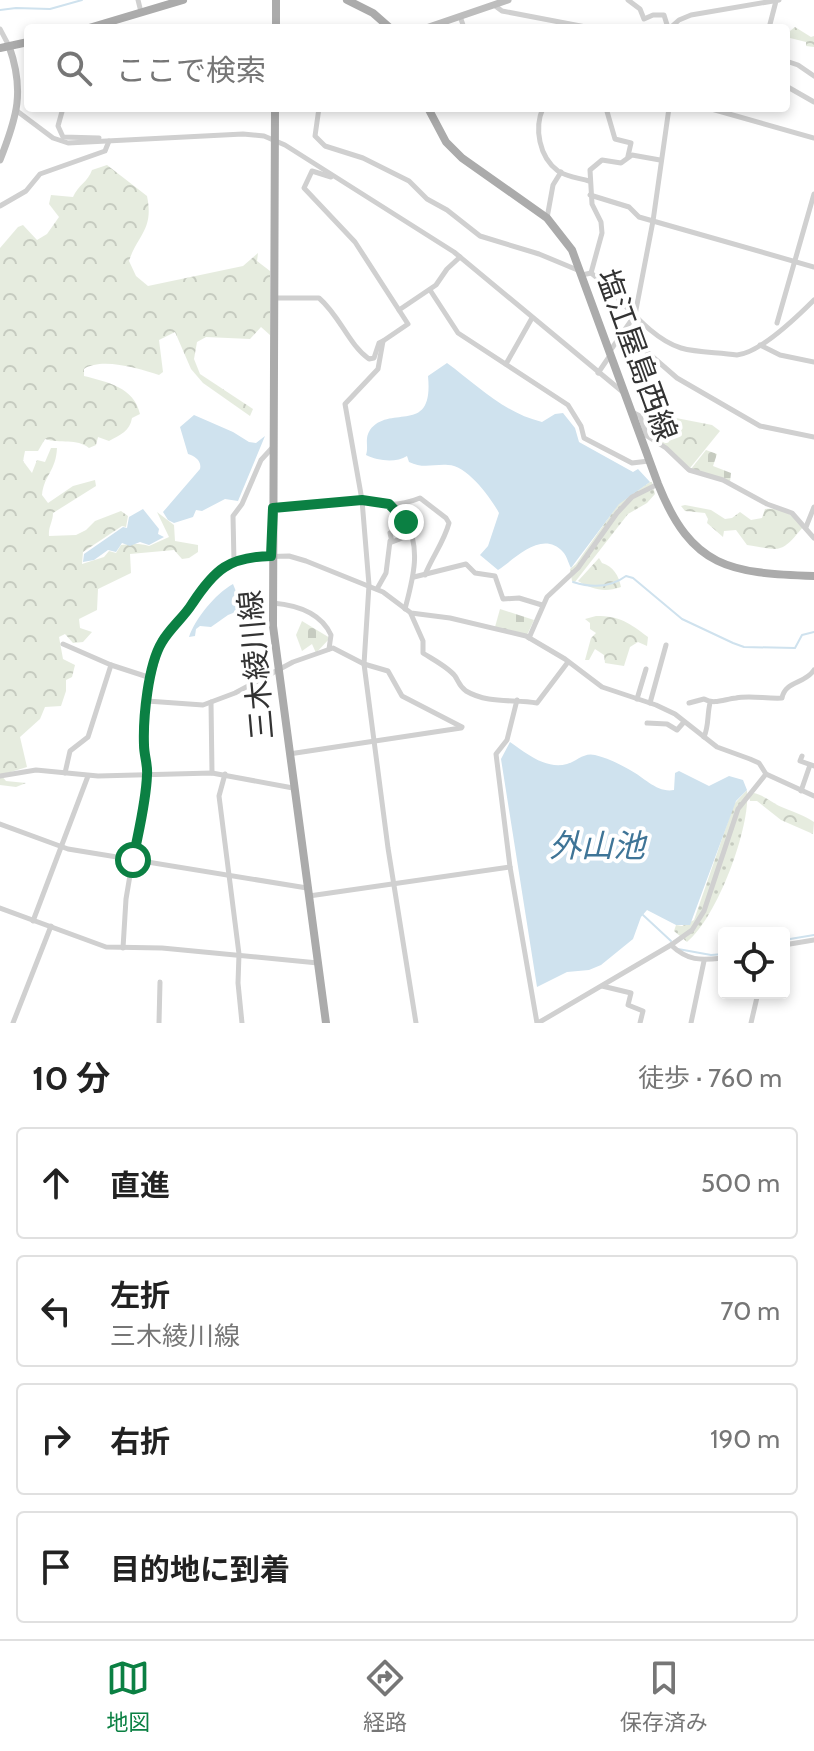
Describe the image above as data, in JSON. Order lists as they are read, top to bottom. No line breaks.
{"streets":{"main road":["塩江屋島西線","三木綾川線"]},"water":["外山池"],"page":{"search":"ここで検索","heading":["10 分","徒歩 · 760 m"],"list":[["直進","500 m"],["左折","三木綾川線","70 m"],["右折","190 m"],"目的地に到着"],"nav":["地図","経路","保存済み"]}}
